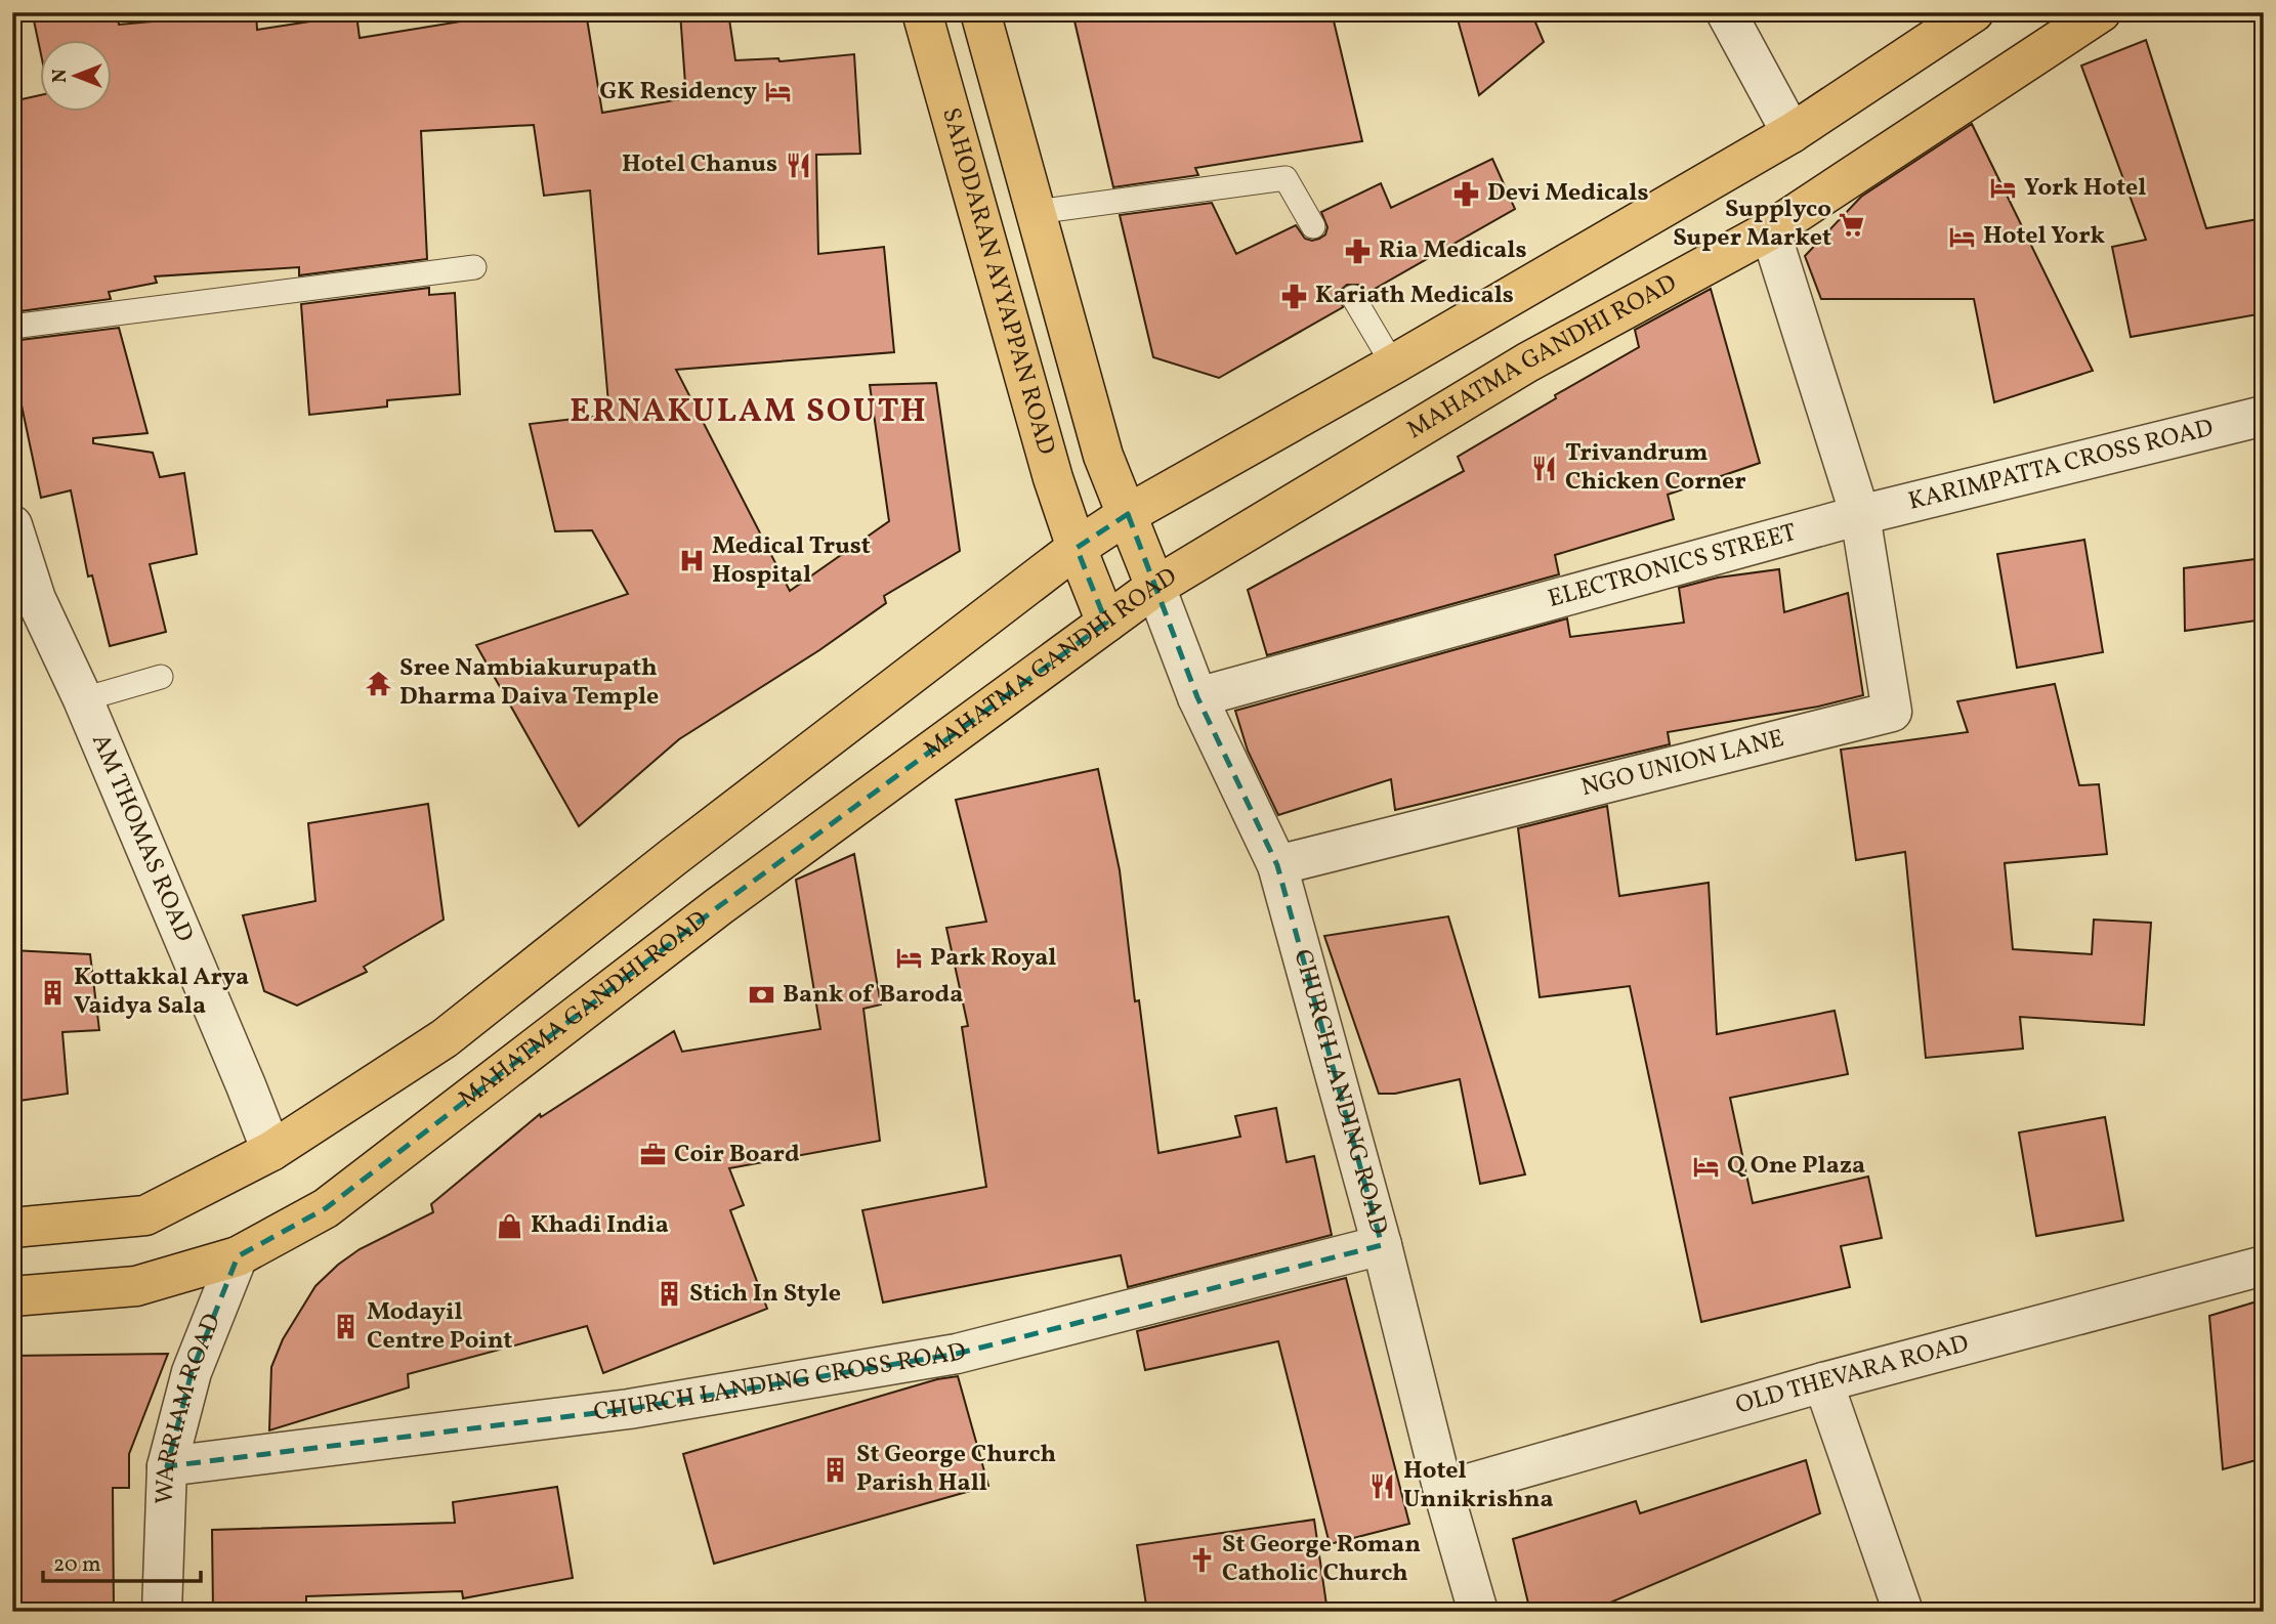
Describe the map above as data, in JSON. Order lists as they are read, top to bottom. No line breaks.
{"streets":{"main road":["SAHODARAN AYYAPPAN ROAD","MAHATMA GANDHI ROAD"],"street":["KARIMPATTA CROSS ROAD","ELECTRONICS STREET","NGO UNION LANE","AM THOMAS ROAD","CHURCH LANDING ROAD","OLD THEVARA ROAD","CHURCH LANDING CROSS ROAD","WARRIAM ROAD"]},"crossings":[["SAHODARAN AYYAPPAN ROAD","MAHATMA GANDHI ROAD"],["MAHATMA GANDHI ROAD","CHURCH LANDING ROAD"],["MAHATMA GANDHI ROAD","WARRIAM ROAD"],["KARIMPATTA CROSS ROAD","ELECTRONICS STREET"],["KARIMPATTA CROSS ROAD","NGO UNION LANE"],["ELECTRONICS STREET","NGO UNION LANE"],["ELECTRONICS STREET","CHURCH LANDING ROAD"],["NGO UNION LANE","CHURCH LANDING ROAD"],["CHURCH LANDING ROAD","OLD THEVARA ROAD"],["CHURCH LANDING ROAD","CHURCH LANDING CROSS ROAD"],["CHURCH LANDING CROSS ROAD","WARRIAM ROAD"]],"districts":["ERNAKULAM SOUTH"],"places":{"hotel":["GK Residency","York Hotel","Hotel York","Park Royal","Q One Plaza"],"restaurant":["Hotel Chanus","Trivandrum Chicken Corner","Hotel Unnikrishna"],"pharmacy":["Devi Medicals","Ria Medicals","Kariath Medicals"],"supermarket":["Supplyco Super Market"],"hospital":["Medical Trust Hospital"],"temple":["Sree Nambiakurupath Dharma Daiva Temple"],"building":["Kottakkal Arya Vaidya Sala","Stich In Style","Modayil Centre Point","St George Church Parish Hall"],"bank":["Bank of Baroda"],"office":["Coir Board"],"shop":["Khadi India"],"church":["St George Roman Catholic Church"]},"scale_bar":"20 m","north":"left"}
